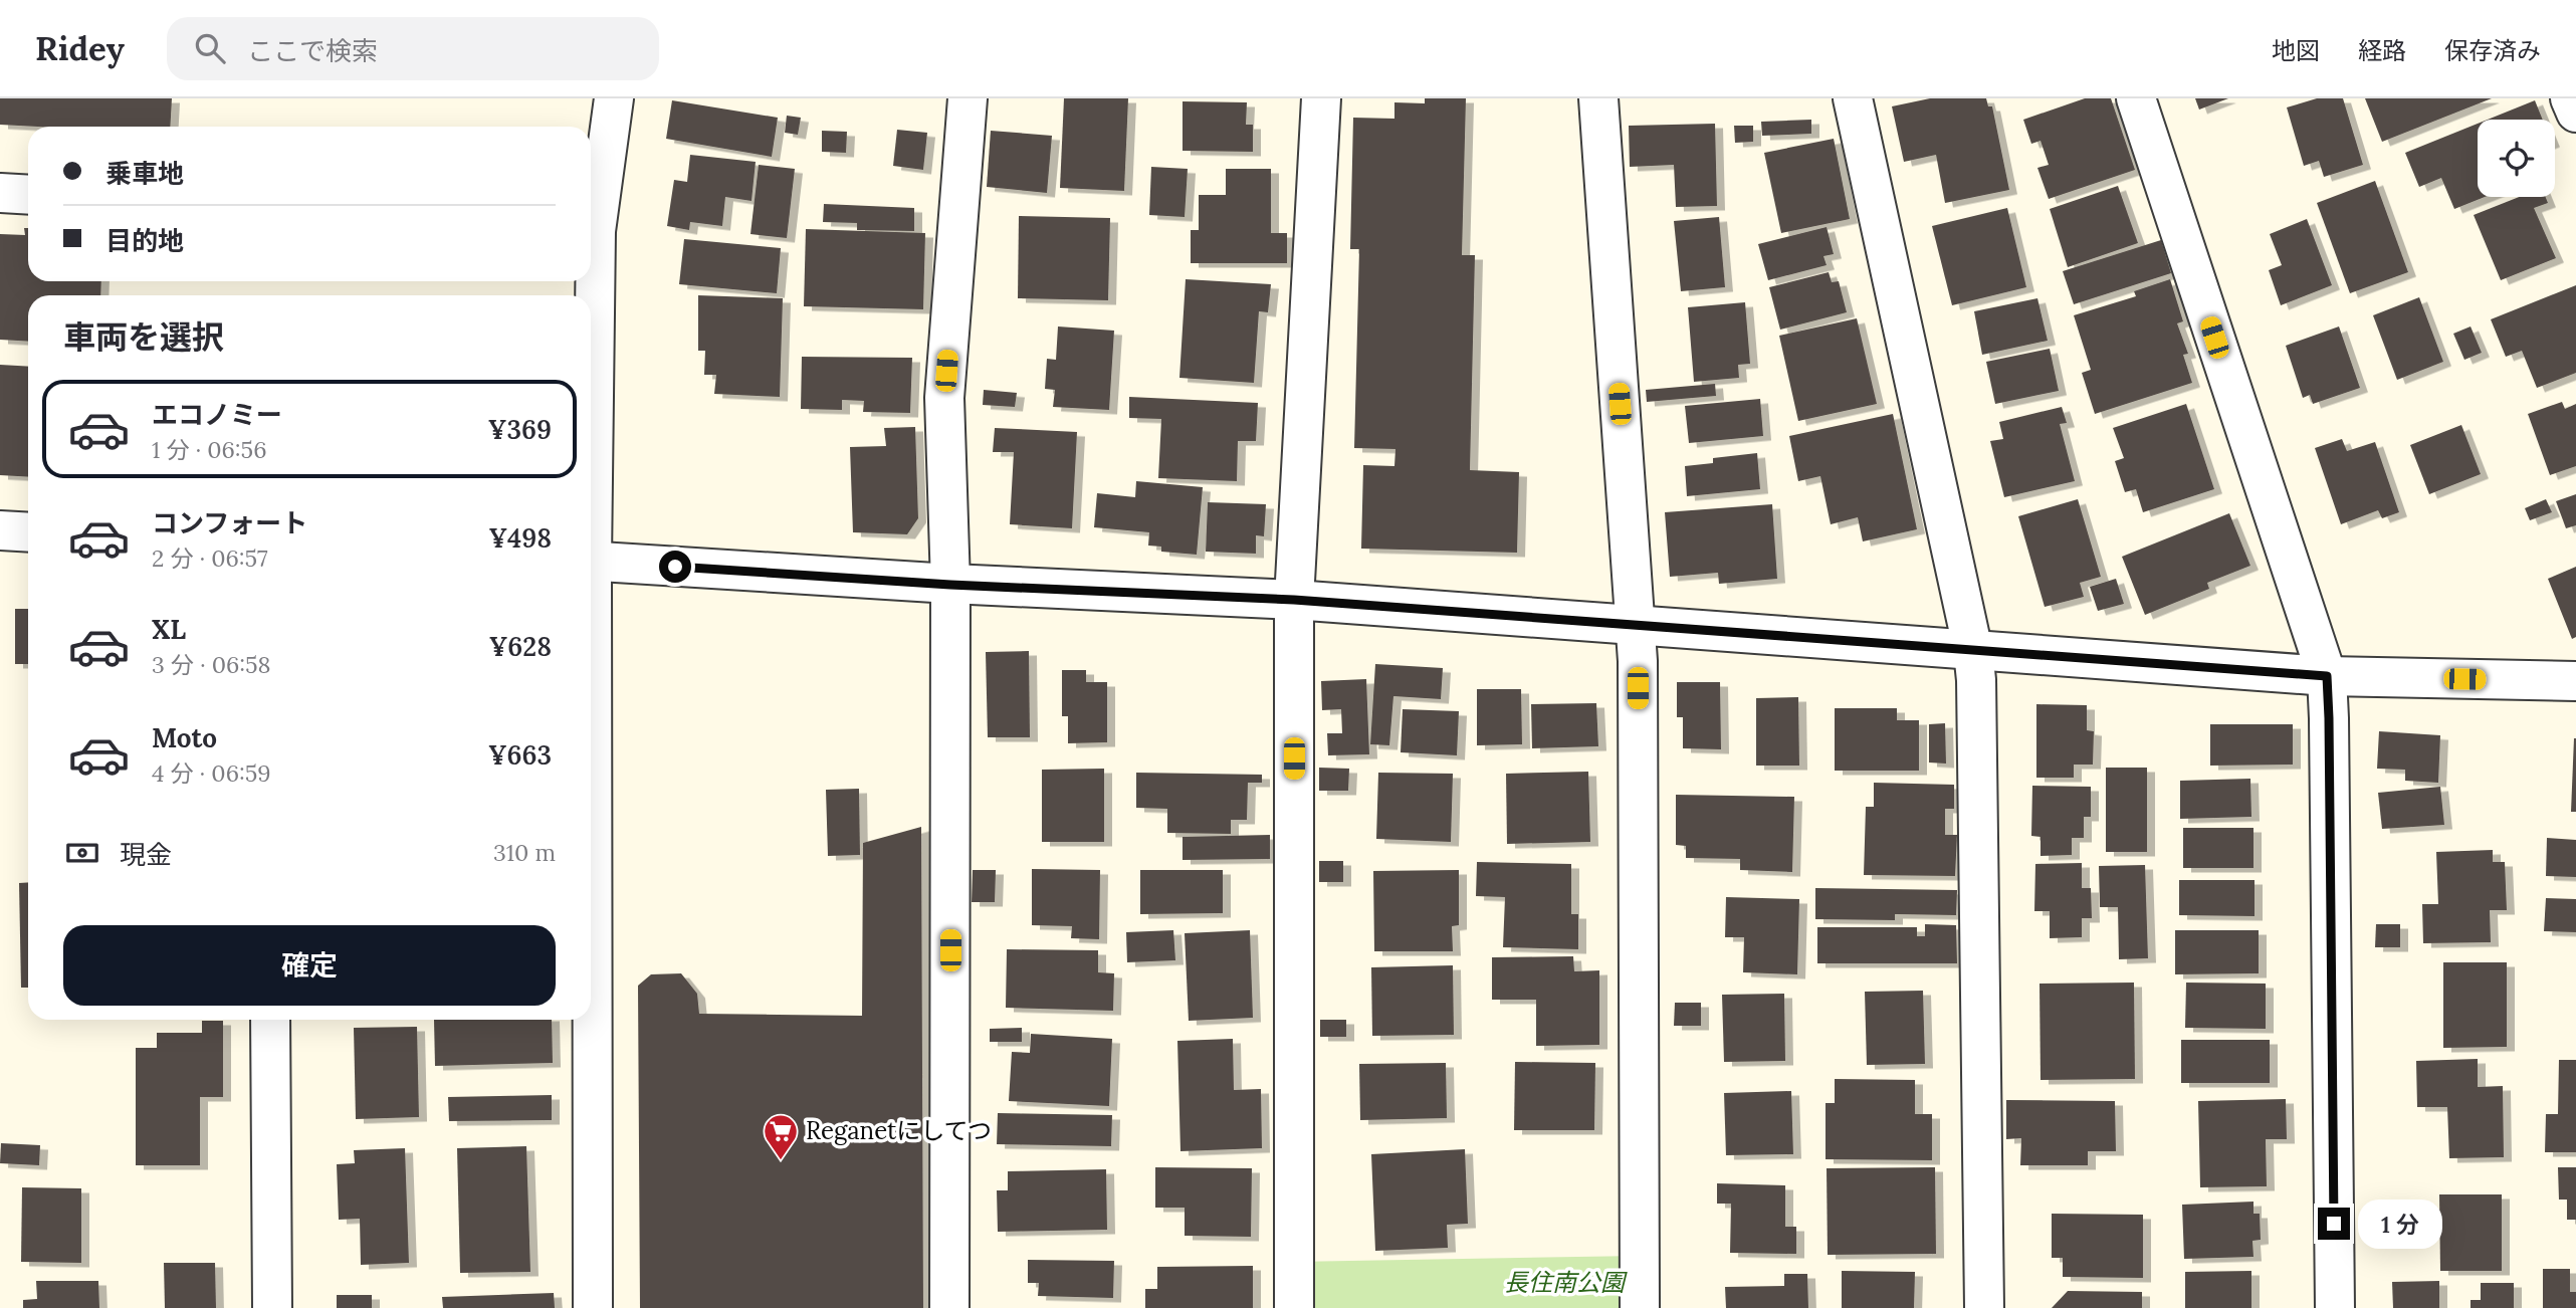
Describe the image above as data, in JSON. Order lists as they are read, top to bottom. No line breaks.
{"parks":["長住南公園"],"places":{"supermarket":["Reganetにしてつ"]},"page":{"header":"Ridey","search":"ここで検索","nav":["地図","経路","保存済み"],"banner":["乗車地","目的地"],"heading":"車両を選択","list":[{"name":"エコノミー","note":"1 分 · 06:56","value":"¥369"},{"name":"コンフォート","note":"2 分 · 06:57","value":"¥498"},{"name":"XL","note":"3 分 · 06:58","value":"¥628"},{"name":"Moto","note":"4 分 · 06:59","value":"¥663"}],"pay":["現金","310 m"],"buttons":"確定","bubble":"1 分"}}
